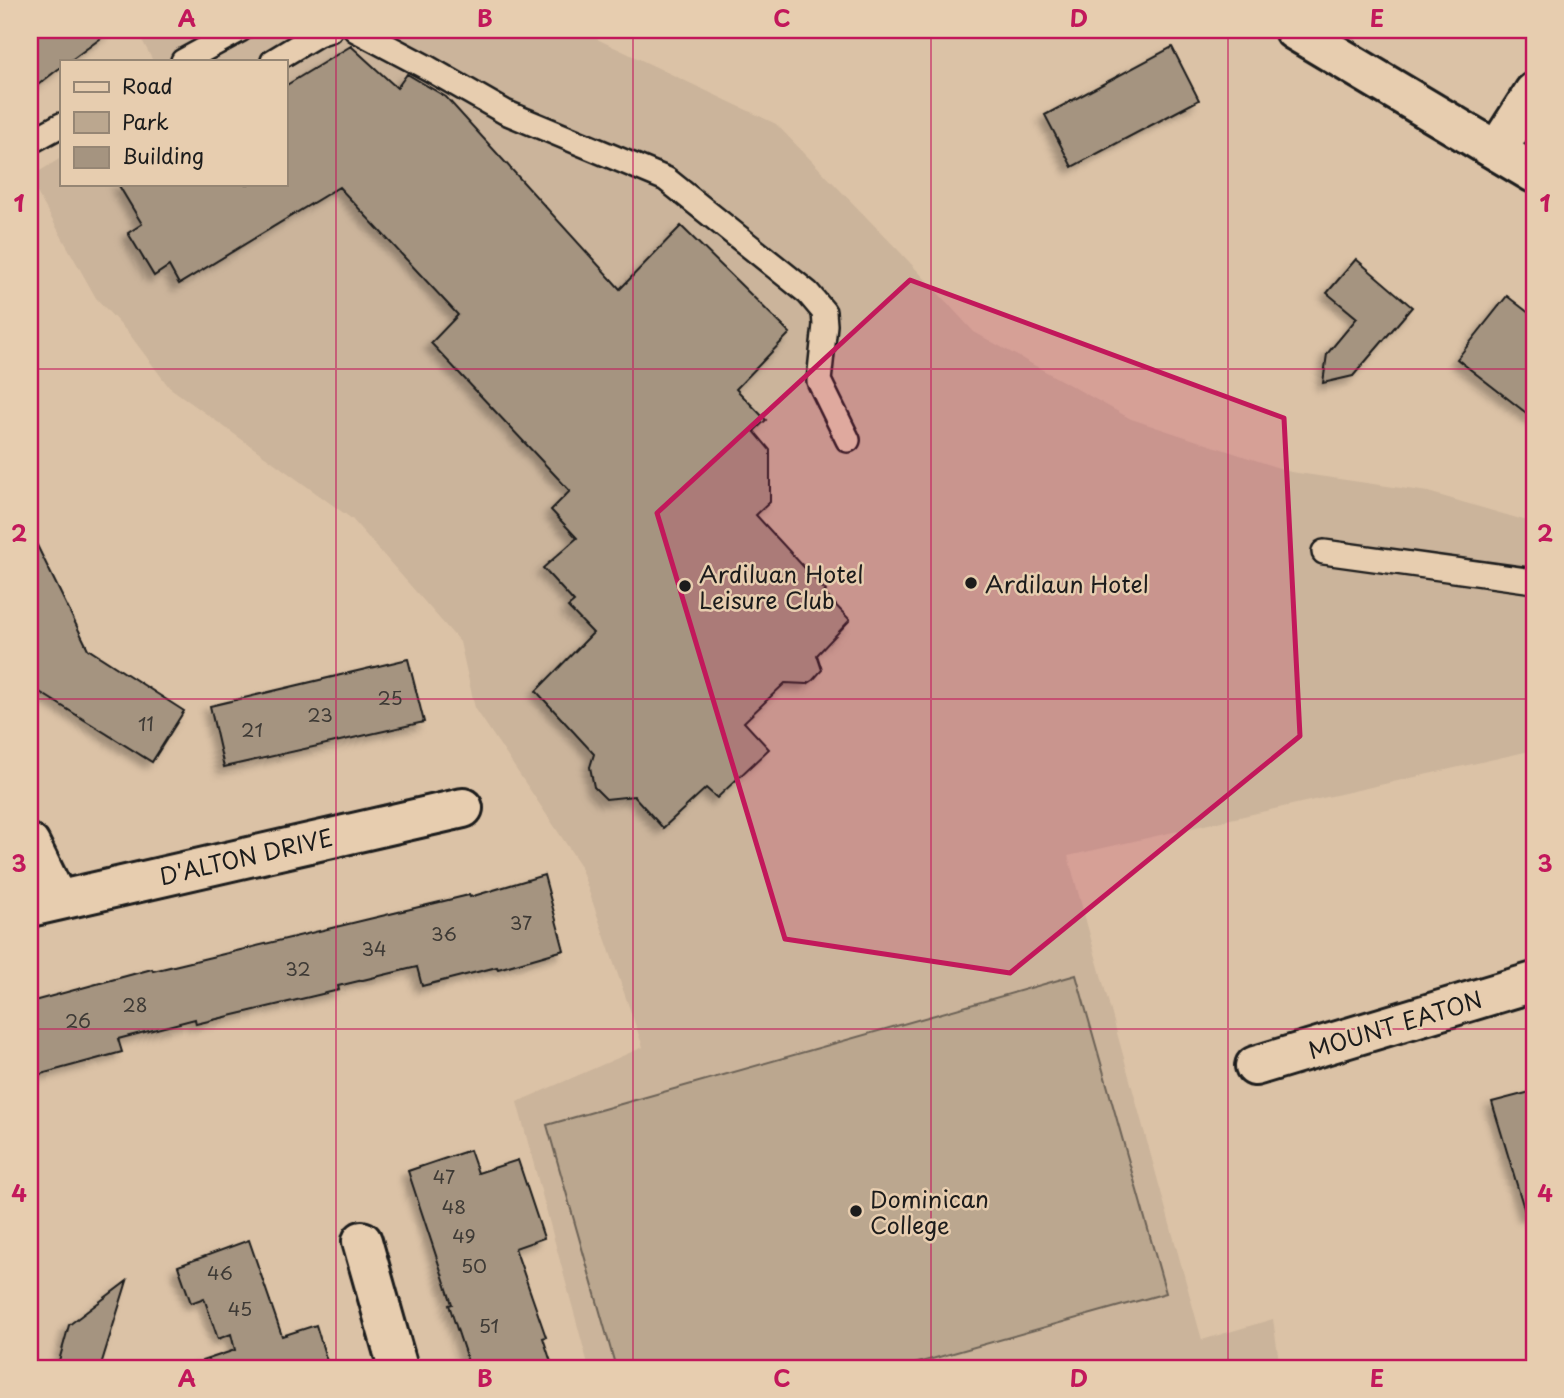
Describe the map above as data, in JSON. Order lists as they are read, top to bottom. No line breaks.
{"streets":{"street":["D'ALTON DRIVE","MOUNT EATON"]},"places":["Ardilaun Hotel","Ardiluan Hotel Leisure Club","Dominican College"],"house_numbers":["25","23","11","21","37","36","34","32","28","26","47","48","49","50","46","45","51"],"legend":["Road","Park","Building"],"grid":{"columns":["A","B","C","D","E"],"rows":["1","2","3","4"]}}
